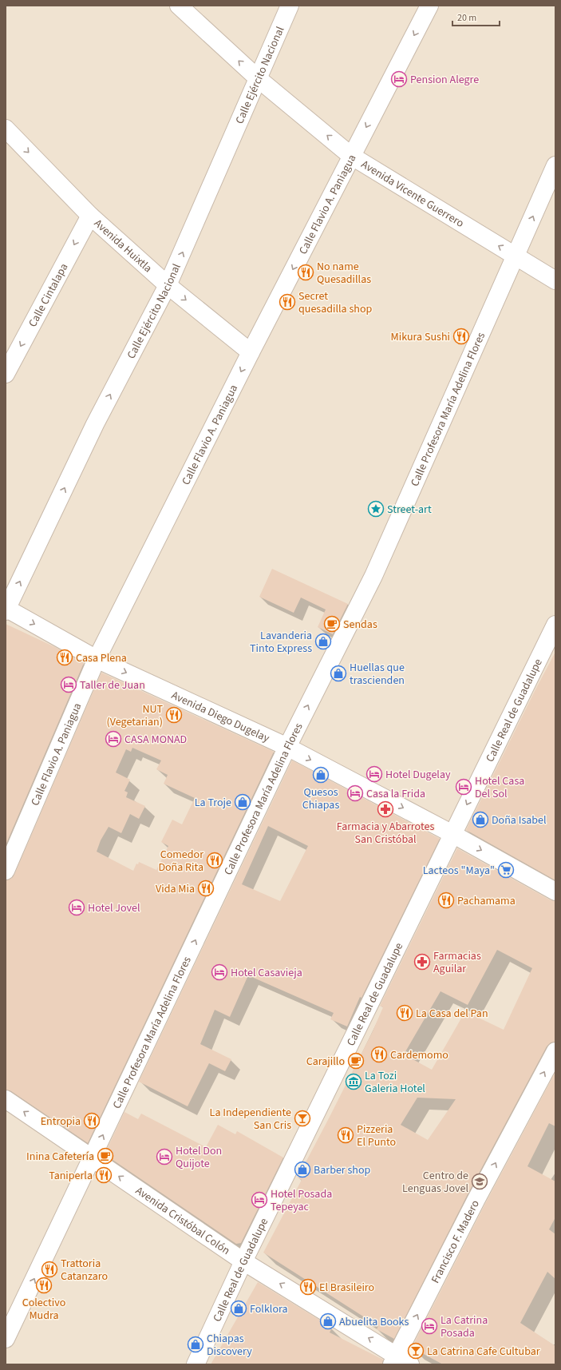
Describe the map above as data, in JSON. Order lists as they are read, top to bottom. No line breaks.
{"streets":{"street":["Calle Ejército Nacional","Avenida Vicente Guerrero","Calle Flavio A. Paniagua","Avenida Huixtla","Calle Cintalapa","Calle Profesora María Adelina Flores","Calle Real de Guadalupe","Avenida Diego Dugelay","Avenida Cristóbal Colón","Francisco F. Madero"]},"crossings":[["Calle Ejército Nacional","Avenida Vicente Guerrero"],["Calle Ejército Nacional","Avenida Huixtla"],["Calle Ejército Nacional","Avenida Diego Dugelay"],["Avenida Vicente Guerrero","Calle Flavio A. Paniagua"],["Avenida Vicente Guerrero","Calle Profesora María Adelina Flores"],["Calle Flavio A. Paniagua","Avenida Huixtla"],["Calle Flavio A. Paniagua","Avenida Diego Dugelay"],["Avenida Huixtla","Calle Cintalapa"],["Calle Profesora María Adelina Flores","Avenida Diego Dugelay"],["Calle Profesora María Adelina Flores","Avenida Cristóbal Colón"],["Calle Real de Guadalupe","Avenida Diego Dugelay"],["Calle Real de Guadalupe","Avenida Cristóbal Colón"],["Avenida Cristóbal Colón","Francisco F. Madero"]],"one_way":["Calle Ejército Nacional","Avenida Vicente Guerrero","Calle Flavio A. Paniagua","Avenida Huixtla","Calle Cintalapa","Calle Profesora María Adelina Flores","Avenida Diego Dugelay","Avenida Cristóbal Colón","Francisco F. Madero"],"places":{"hotel":["Pension Alegre","Taller de Juan","CASA MONAD","Hotel Dugelay","Hotel Casa Del Sol","Casa la Frida","Hotel Jovel","Hotel Casavieja","Hotel Don Quijote","Hotel Posada Tepeyac","La Catrina Posada"],"restaurant":["No name Quesadillas","Secret quesadilla shop","Mikura Sushi","Casa Plena","NUT (Vegetarian)","Comedor Doña Rita","Vida Mia","Pachamama","La Casa del Pan","Cardemomo","Entropia","Pizzeria El Punto","Taniperla","Trattoria Catanzaro","Colectivo Mudra","El Brasileiro"],"place":["Street-art"],"cafe":["Sendas","Carajillo","Inina Cafetería"],"shop":["Lavanderia Tinto Express","Huellas que trascienden","Quesos Chiapas","La Troje","Doña Isabel","Barber shop","Folklora","Abuelita Books","Chiapas Discovery"],"pharmacy":["Farmacia y Abarrotes San Cristóbal","Farmacias Aguilar"],"supermarket":["Lacteos \"Maya\""],"museum":["La Tozi Galeria Hotel"],"bar":["La Independiente San Cris","La Catrina Cafe Cultubar"],"school or university":["Centro de Lenguas Jovel"]},"scale_bar":"20 m"}
